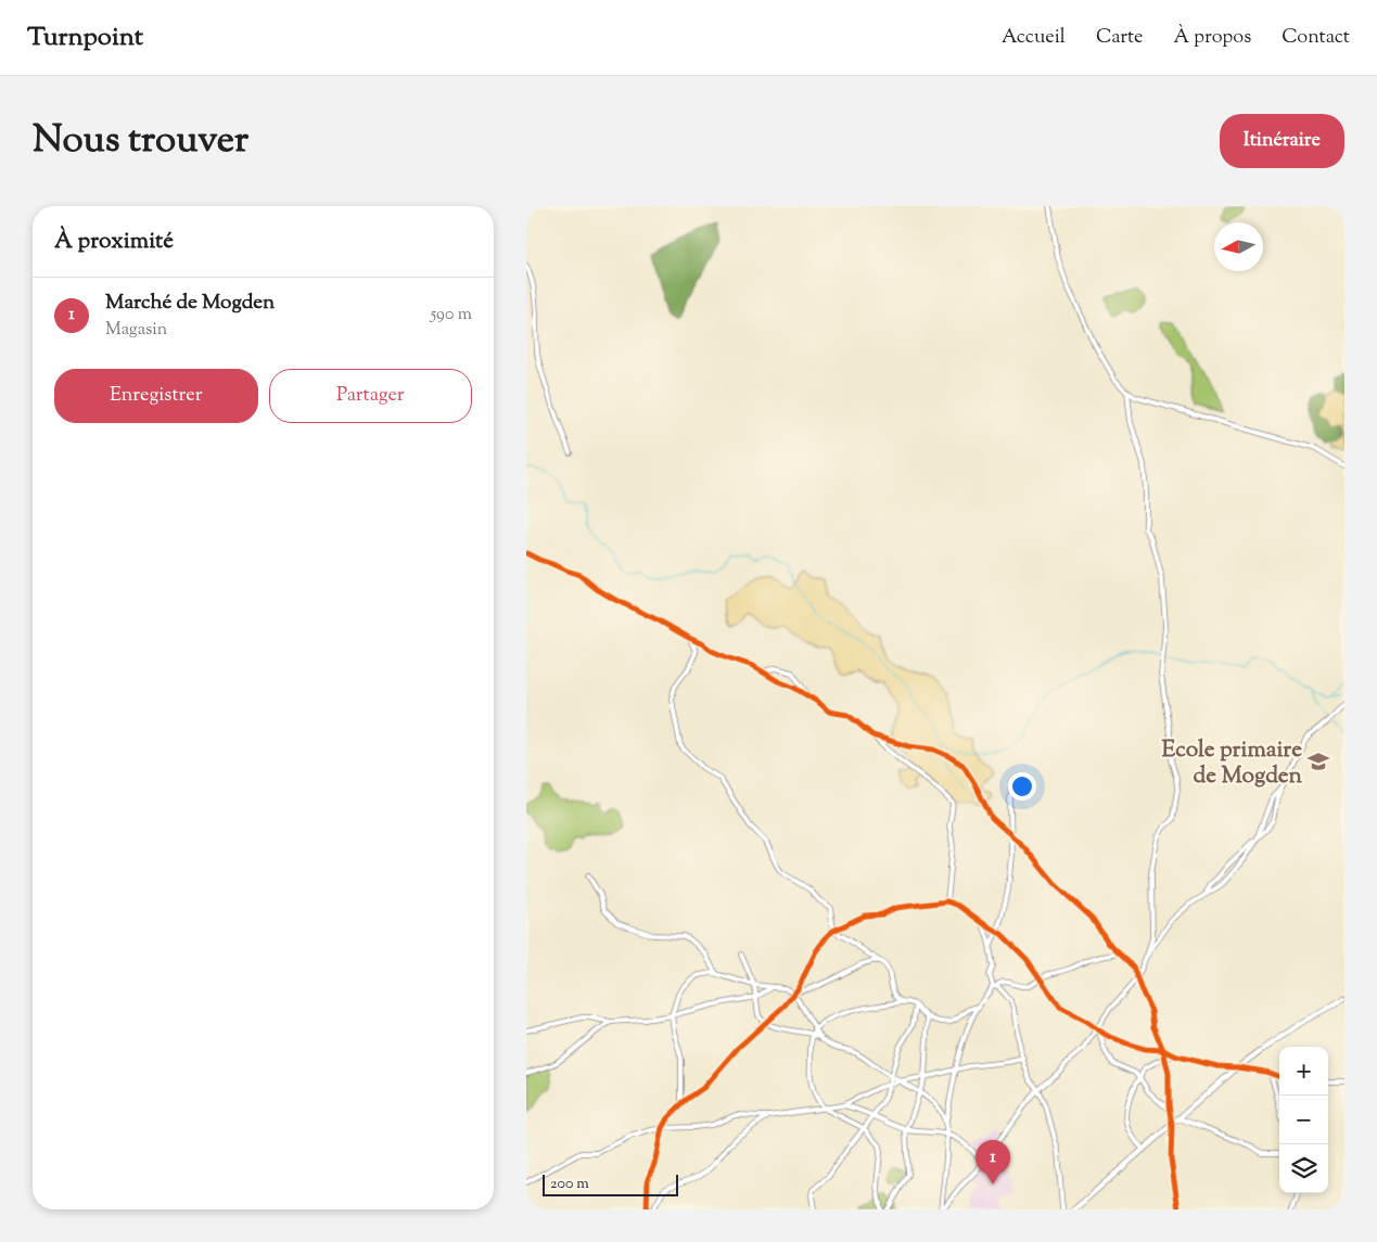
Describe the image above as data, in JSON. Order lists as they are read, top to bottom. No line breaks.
{"places":{"school or university":["Ecole primaire de Mogden"]},"scale_bar":"200 m","north":"left","page":{"header":"Turnpoint","nav":["Accueil","Carte","À propos","Contact"],"title":"Nous trouver","buttons":["Itinéraire",["Enregistrer","Partager"]],"heading":"À proximité","list":[{"mark":"1","name":"Marché de Mogden","note":"Magasin","value":"590 m"}],"map_buttons":["+","−"],"pins":"1","scale":"200 m"}}
